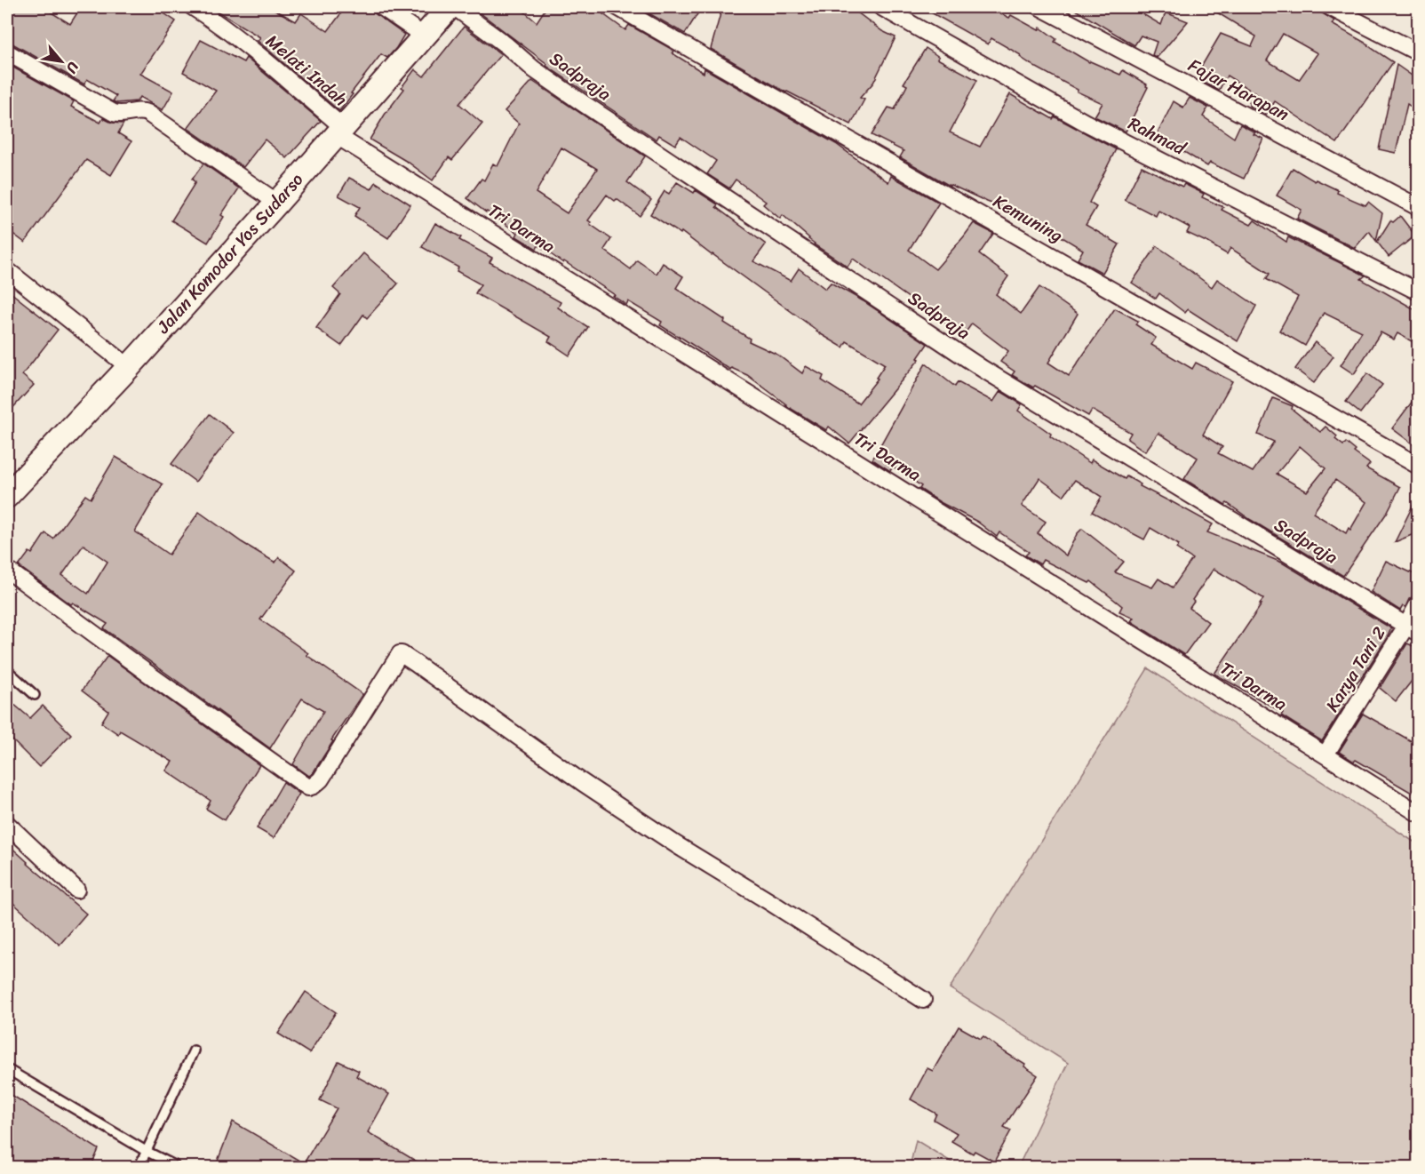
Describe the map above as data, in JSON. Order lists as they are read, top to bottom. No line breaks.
{"streets":{"street":["Melati Indah","Sadpraja","Fajar Harapan","Rahmad","Kemuning","Tri Darma","Jalan Komodor Yos Sudarso","Karya Tani 2"]},"crossings":[["Melati Indah","Tri Darma"],["Melati Indah","Jalan Komodor Yos Sudarso"],["Sadpraja","Karya Tani 2"],["Tri Darma","Jalan Komodor Yos Sudarso"],["Tri Darma","Karya Tani 2"]],"north":"bottom right"}
